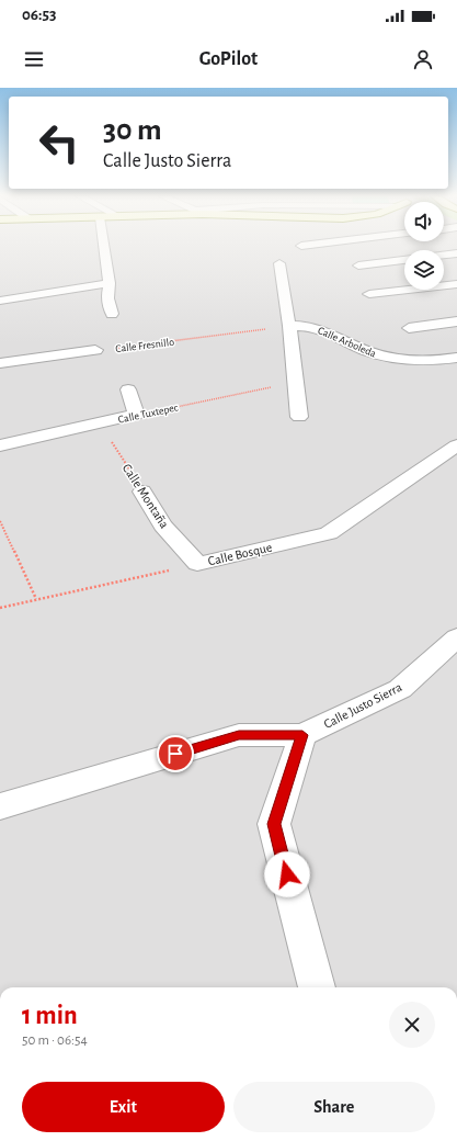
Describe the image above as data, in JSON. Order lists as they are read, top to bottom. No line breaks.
{"streets":{"street":["Calle Arboleda","Calle Fresnillo","Calle Tuxtepec","Calle Montaña","Calle Bosque","Calle Justo Sierra"]},"crossings":[["Calle Arboleda","Calle Fresnillo"],["Calle Tuxtepec","Calle Montaña"],["Calle Montaña","Calle Bosque"]],"page":{"status":"06:53","header":"GoPilot","turn":["30 m","Calle Justo Sierra"],"heading":["1 min","50 m · 06:54"],"buttons":["Exit","Share"]}}
